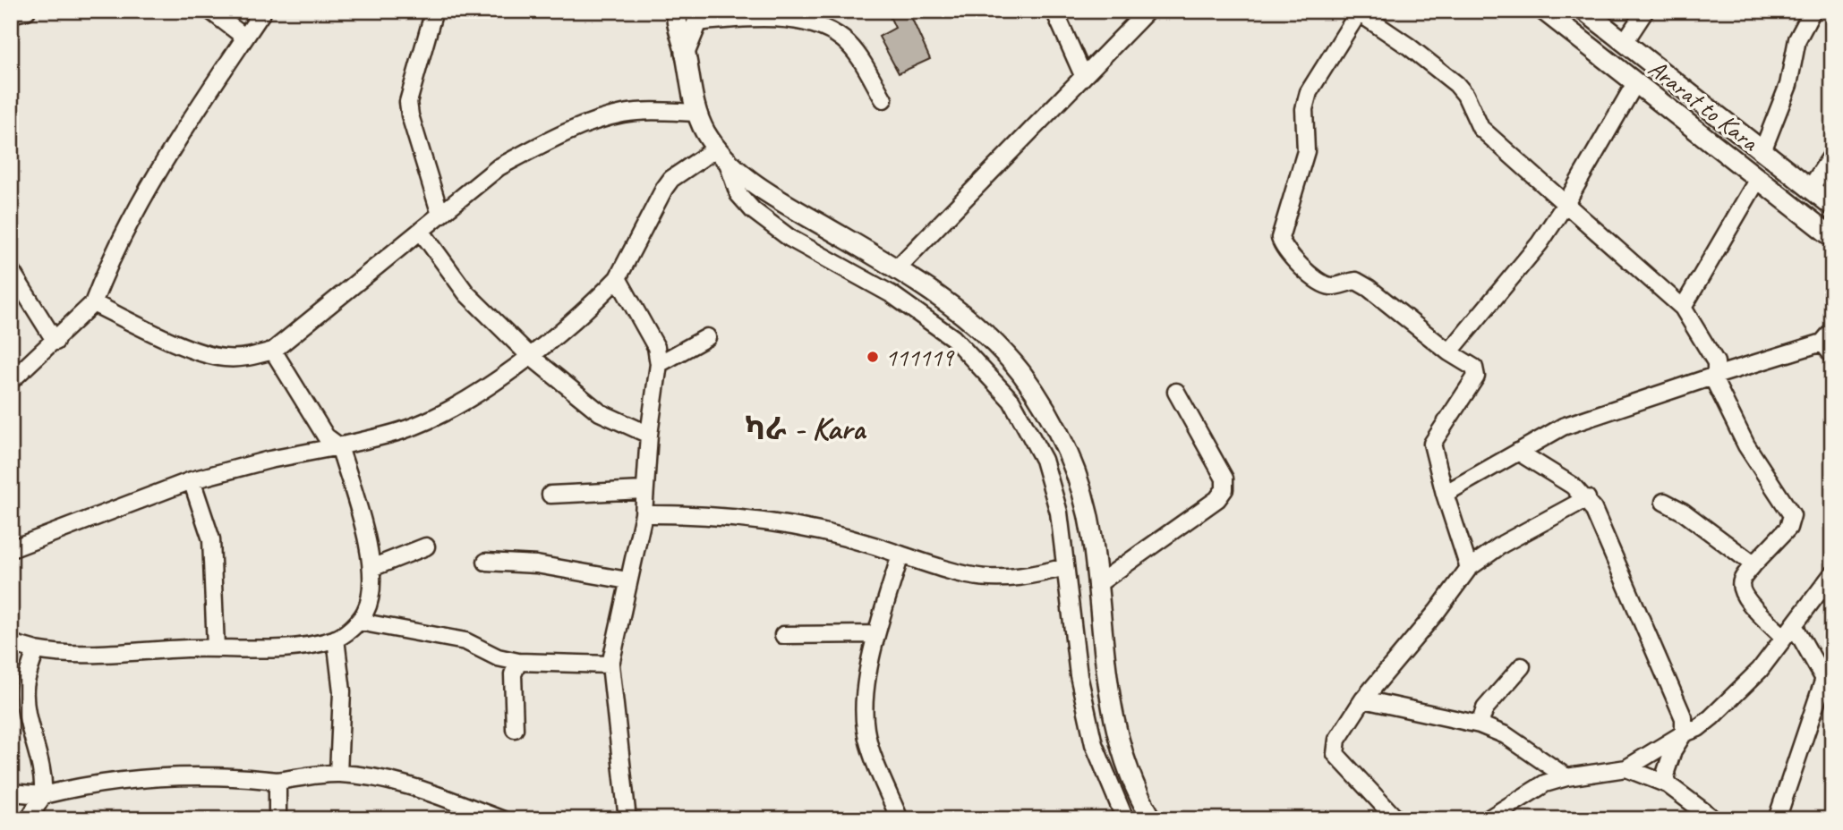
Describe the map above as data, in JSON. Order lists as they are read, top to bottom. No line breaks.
{"streets":{"main road":["Ararat to Kara"]},"districts":["ካራ - Kara"],"places":["111119"]}
